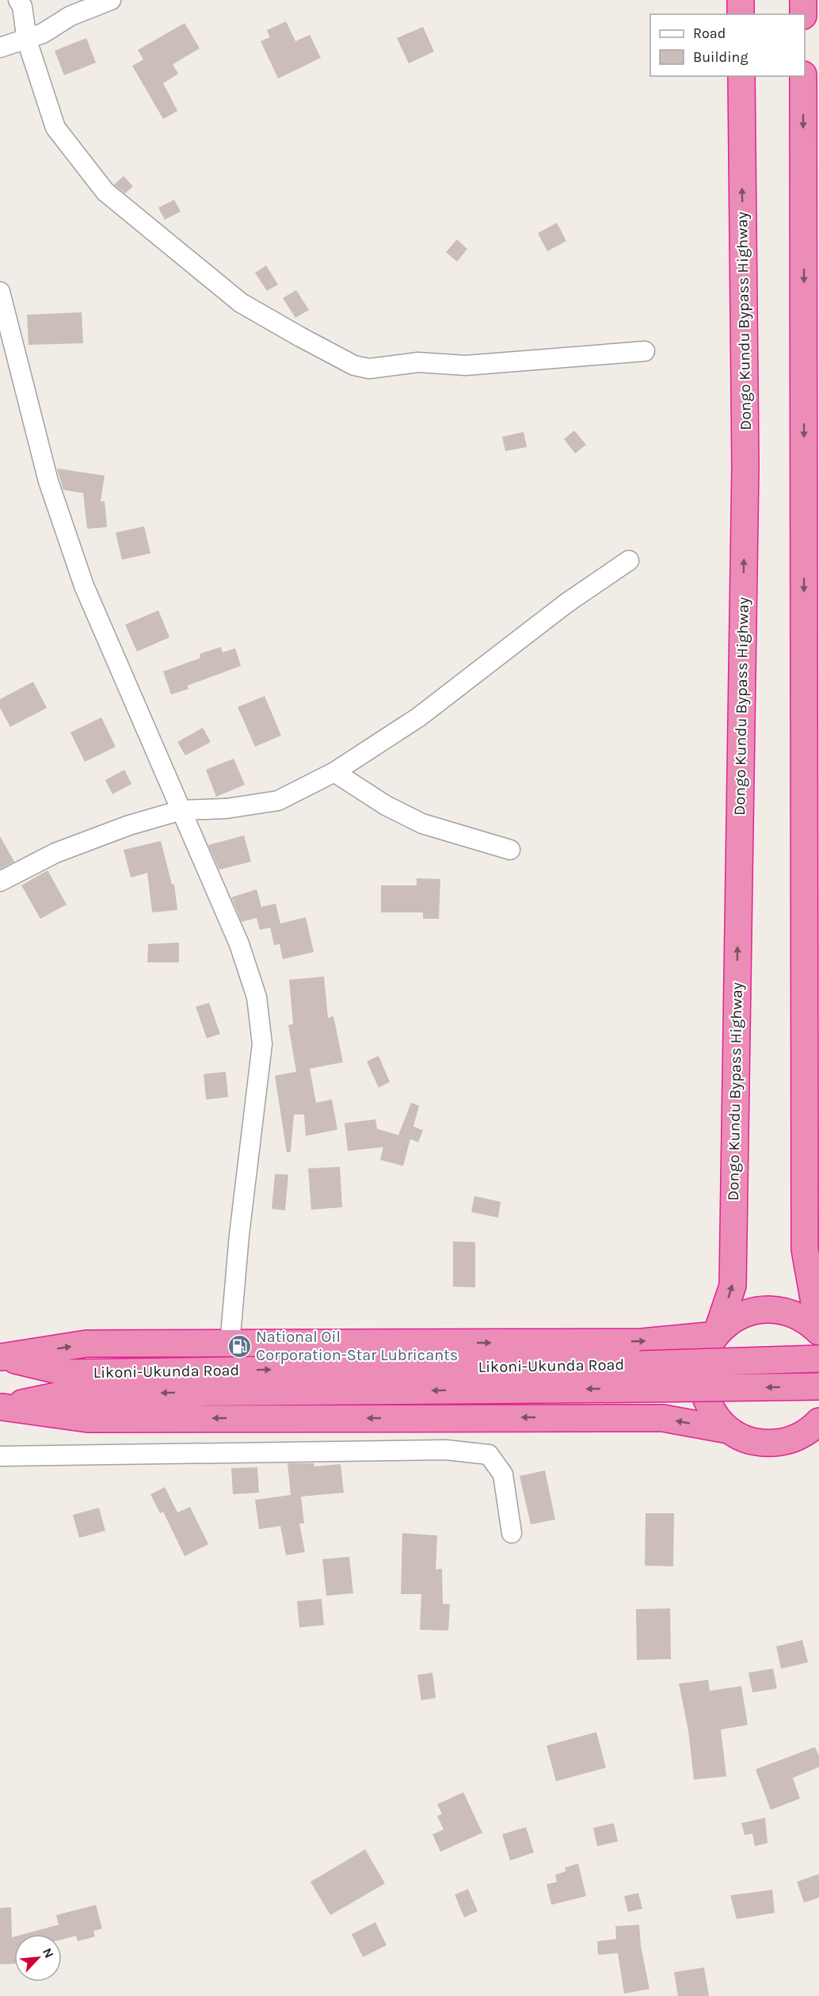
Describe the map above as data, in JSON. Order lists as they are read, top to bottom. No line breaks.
{"streets":{"highway":["Dongo Kundu Bypass Highway","Likoni-Ukunda Road"]},"places":{"fuel station":["National Oil Corporation-Star Lubricants"]},"legend":["Road","Building"],"north":"top right"}
